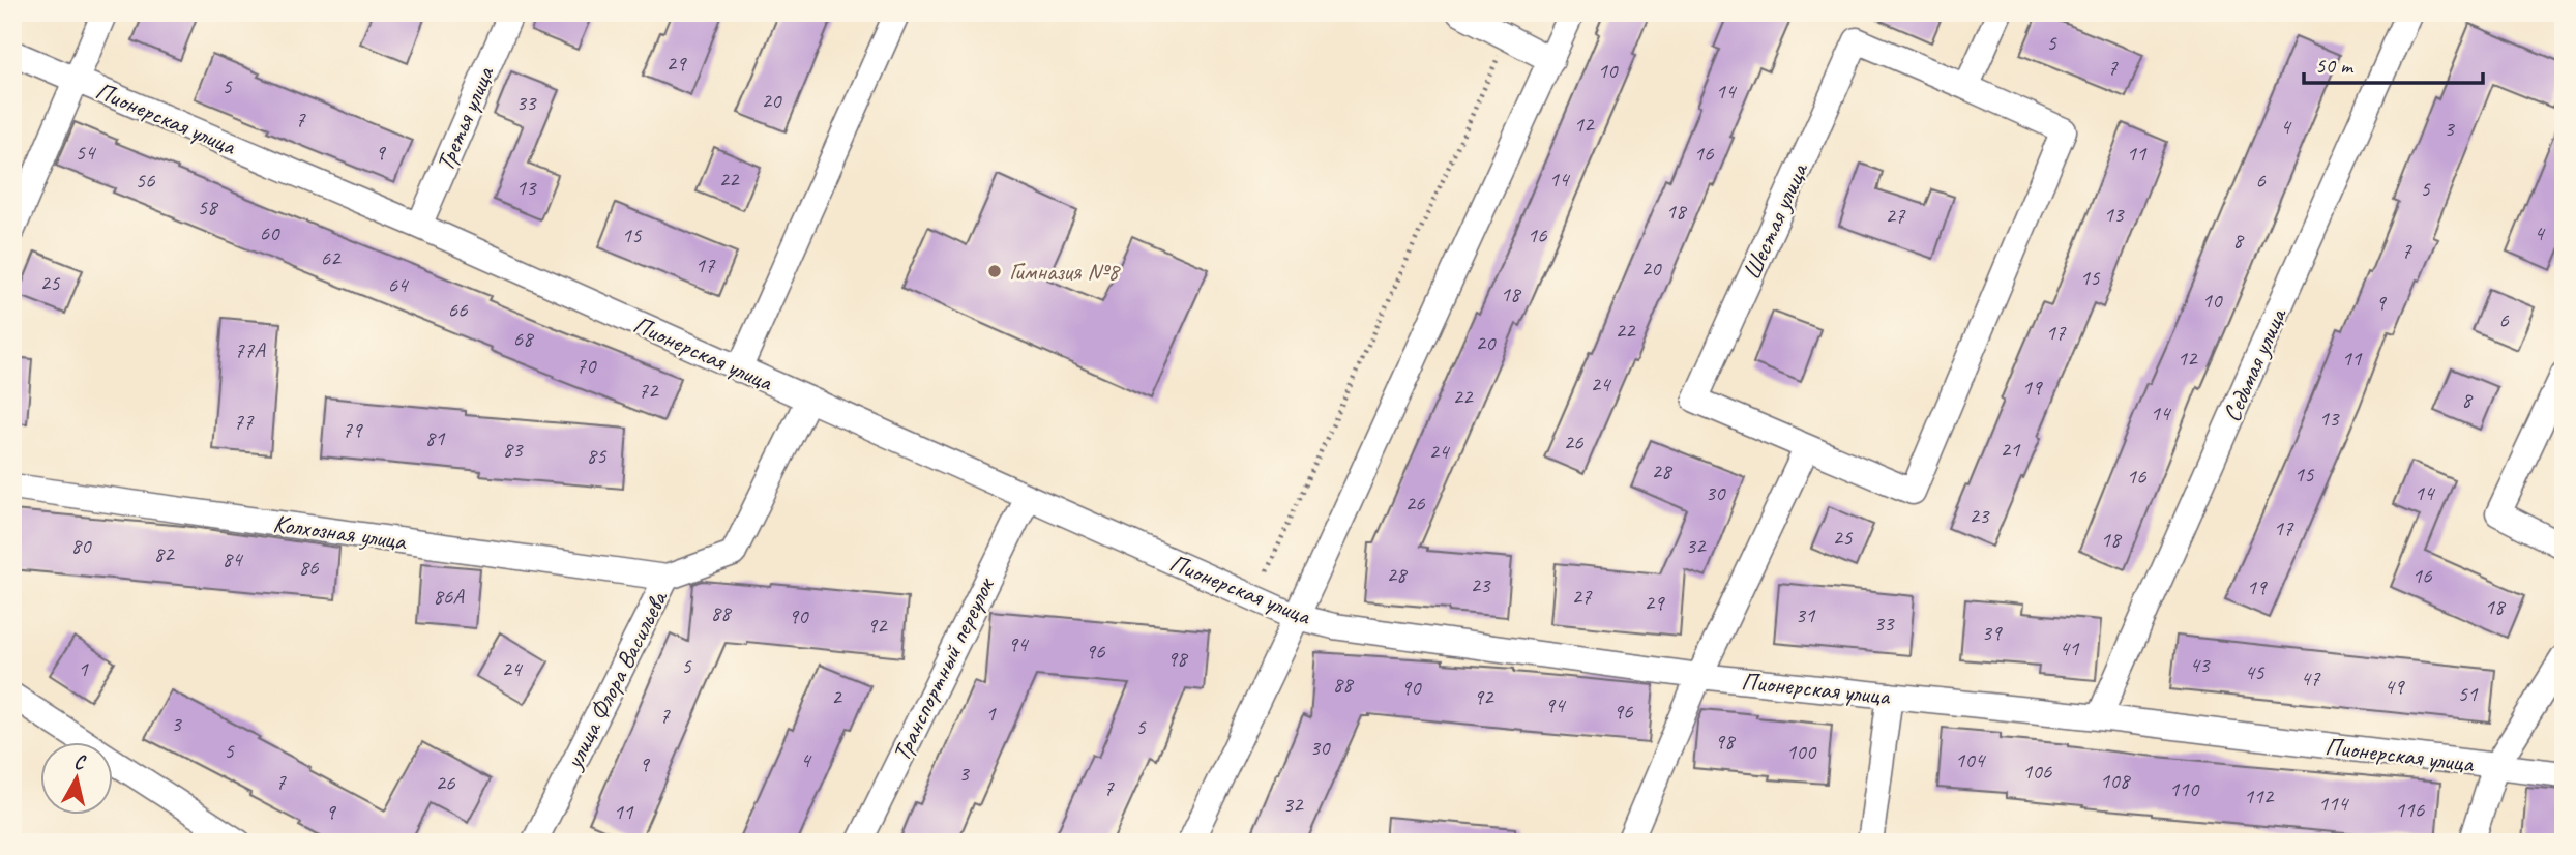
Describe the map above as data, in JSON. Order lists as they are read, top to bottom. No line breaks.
{"streets":{"street":["Пионерская улица","Третья улица","Шестая улица","Седьмая улица","Колхозная улица","Транспортный переулок","улица Флора Васильева"]},"crossings":[["Пионерская улица","Третья улица"],["Пионерская улица","Седьмая улица"],["Пионерская улица","Транспортный переулок"],["Пионерская улица","улица Флора Васильева"],["Колхозная улица","улица Флора Васильева"]],"places":["Гимназия №8"],"house_numbers":["5","29","7","10","5","14","20","33","7","12","4","3","54","9","16","11","22","14","56","6","13","5","58","18","13","27","60","4","15","16","8","7","62","17","20","15","25","64","18","10","9","66","6","22","17","68","20","77А","12","11","70","24","19","72","22","8","14","13","77","79","81","26","83","21","24","85","28","15","16","30","14","26","23","17","25","18","80","32","82","84","86","28","16","23","19","86А","27","29","18","88","31","90","33","92","39","94","41","96","98","43","5","1","24","45","47","88","49","90","51","2","92","94","96","1","7","3","5","98","30","5","100","4","104","9","106","3","108","7","26","7","110","112","114","32","116","9","11"],"scale_bar":"50 m","north":"top"}
